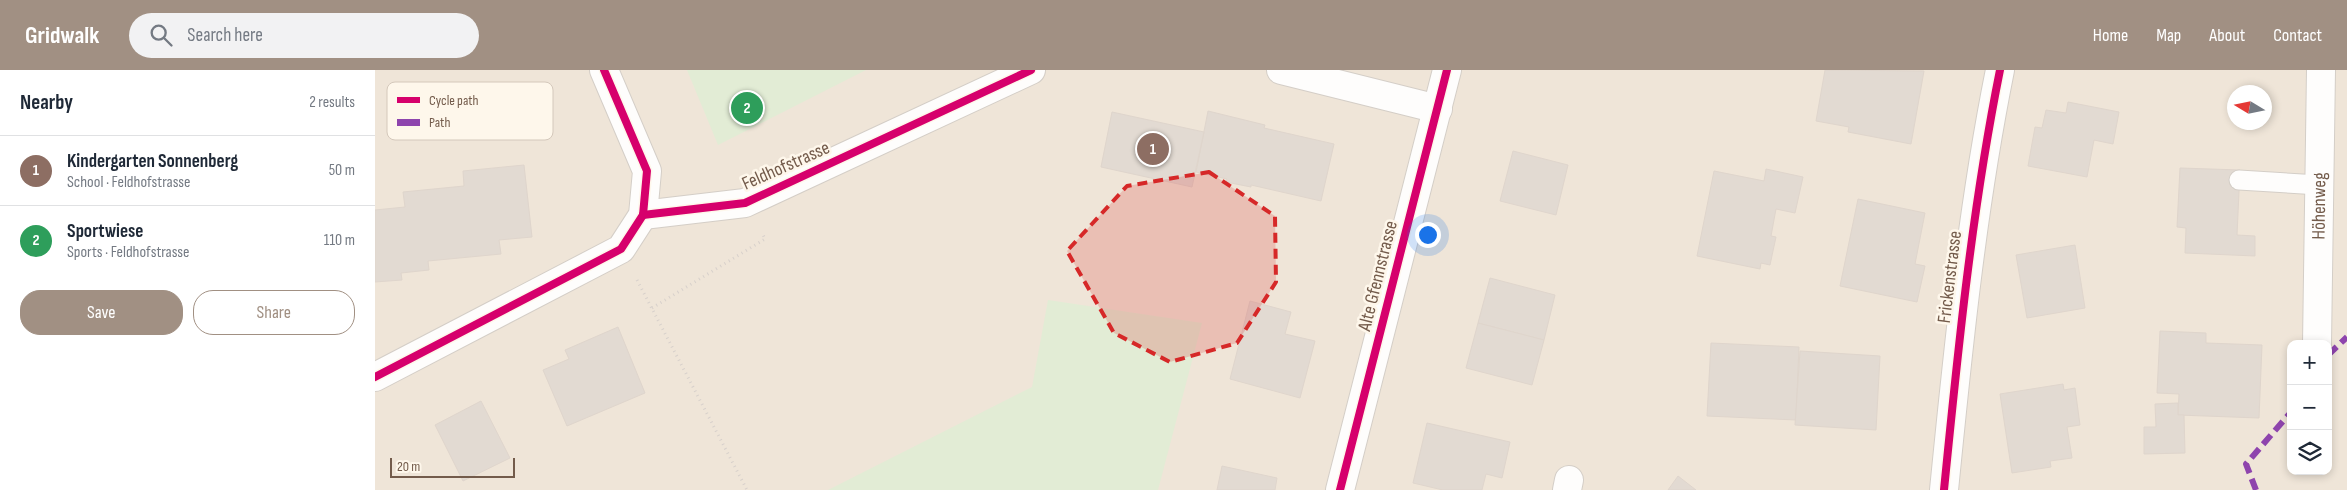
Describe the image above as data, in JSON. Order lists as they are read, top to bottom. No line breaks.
{"streets":{"street":["Feldhofstrasse","Höhenweg","Alte Gfennstrasse","Frickenstrasse"]},"legend":["Cycle path","Path"],"scale_bar":"20 m","north":"left","page":{"header":"Gridwalk","search":"Search here","nav":["Home","Map","About","Contact"],"heading":["Nearby","2 results"],"pins":["2","1"],"list":[{"mark":"1","name":"Kindergarten Sonnenberg","note":"School · Feldhofstrasse","value":"50 m"},{"mark":"2","name":"Sportwiese","note":"Sports · Feldhofstrasse","value":"110 m"}],"buttons":["Save","Share"],"map_buttons":["+","−"],"scale":"20 m"}}
